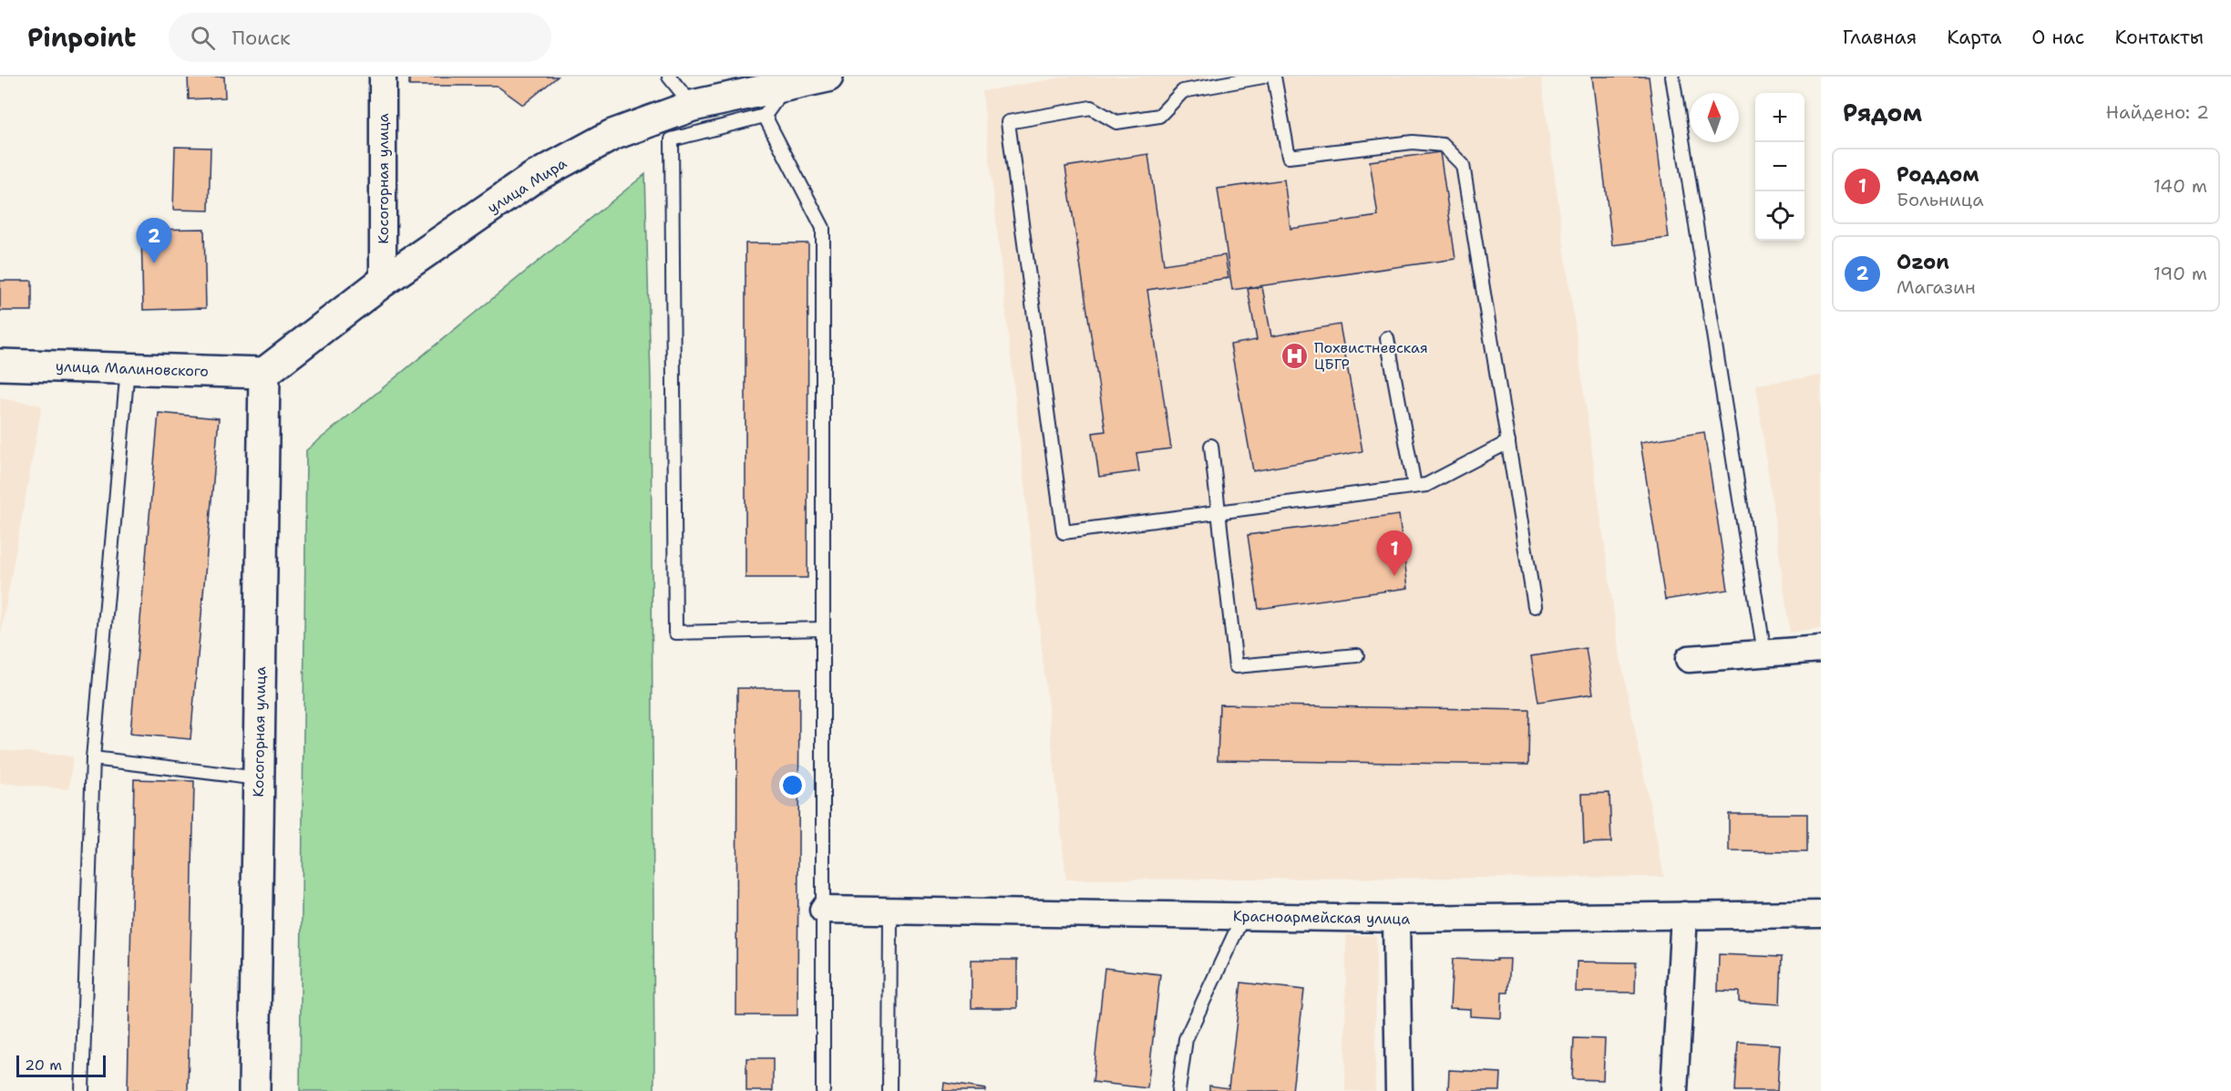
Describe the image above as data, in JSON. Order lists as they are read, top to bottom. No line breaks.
{"streets":{"street":["Косогорная улица","улица Мира","улица Малиновского","Красноармейская улица"]},"crossings":[["Косогорная улица","улица Мира"],["Косогорная улица","улица Малиновского"],["улица Мира","улица Малиновского"]],"places":{"hospital":["Похвистневская ЦБГР"]},"scale_bar":"20 m","north":"top","page":{"header":"Pinpoint","search":"Поиск","nav":["Главная","Карта","О нас","Контакты"],"heading":["Рядом","Найдено: 2"],"map_buttons":["+","−"],"list":[{"mark":"1","name":"Роддом","note":"Больница","value":"140 m"},{"mark":"2","name":"Ozon","note":"Магазин","value":"190 m"}],"pins":["2","1"],"scale":"20 m"}}
